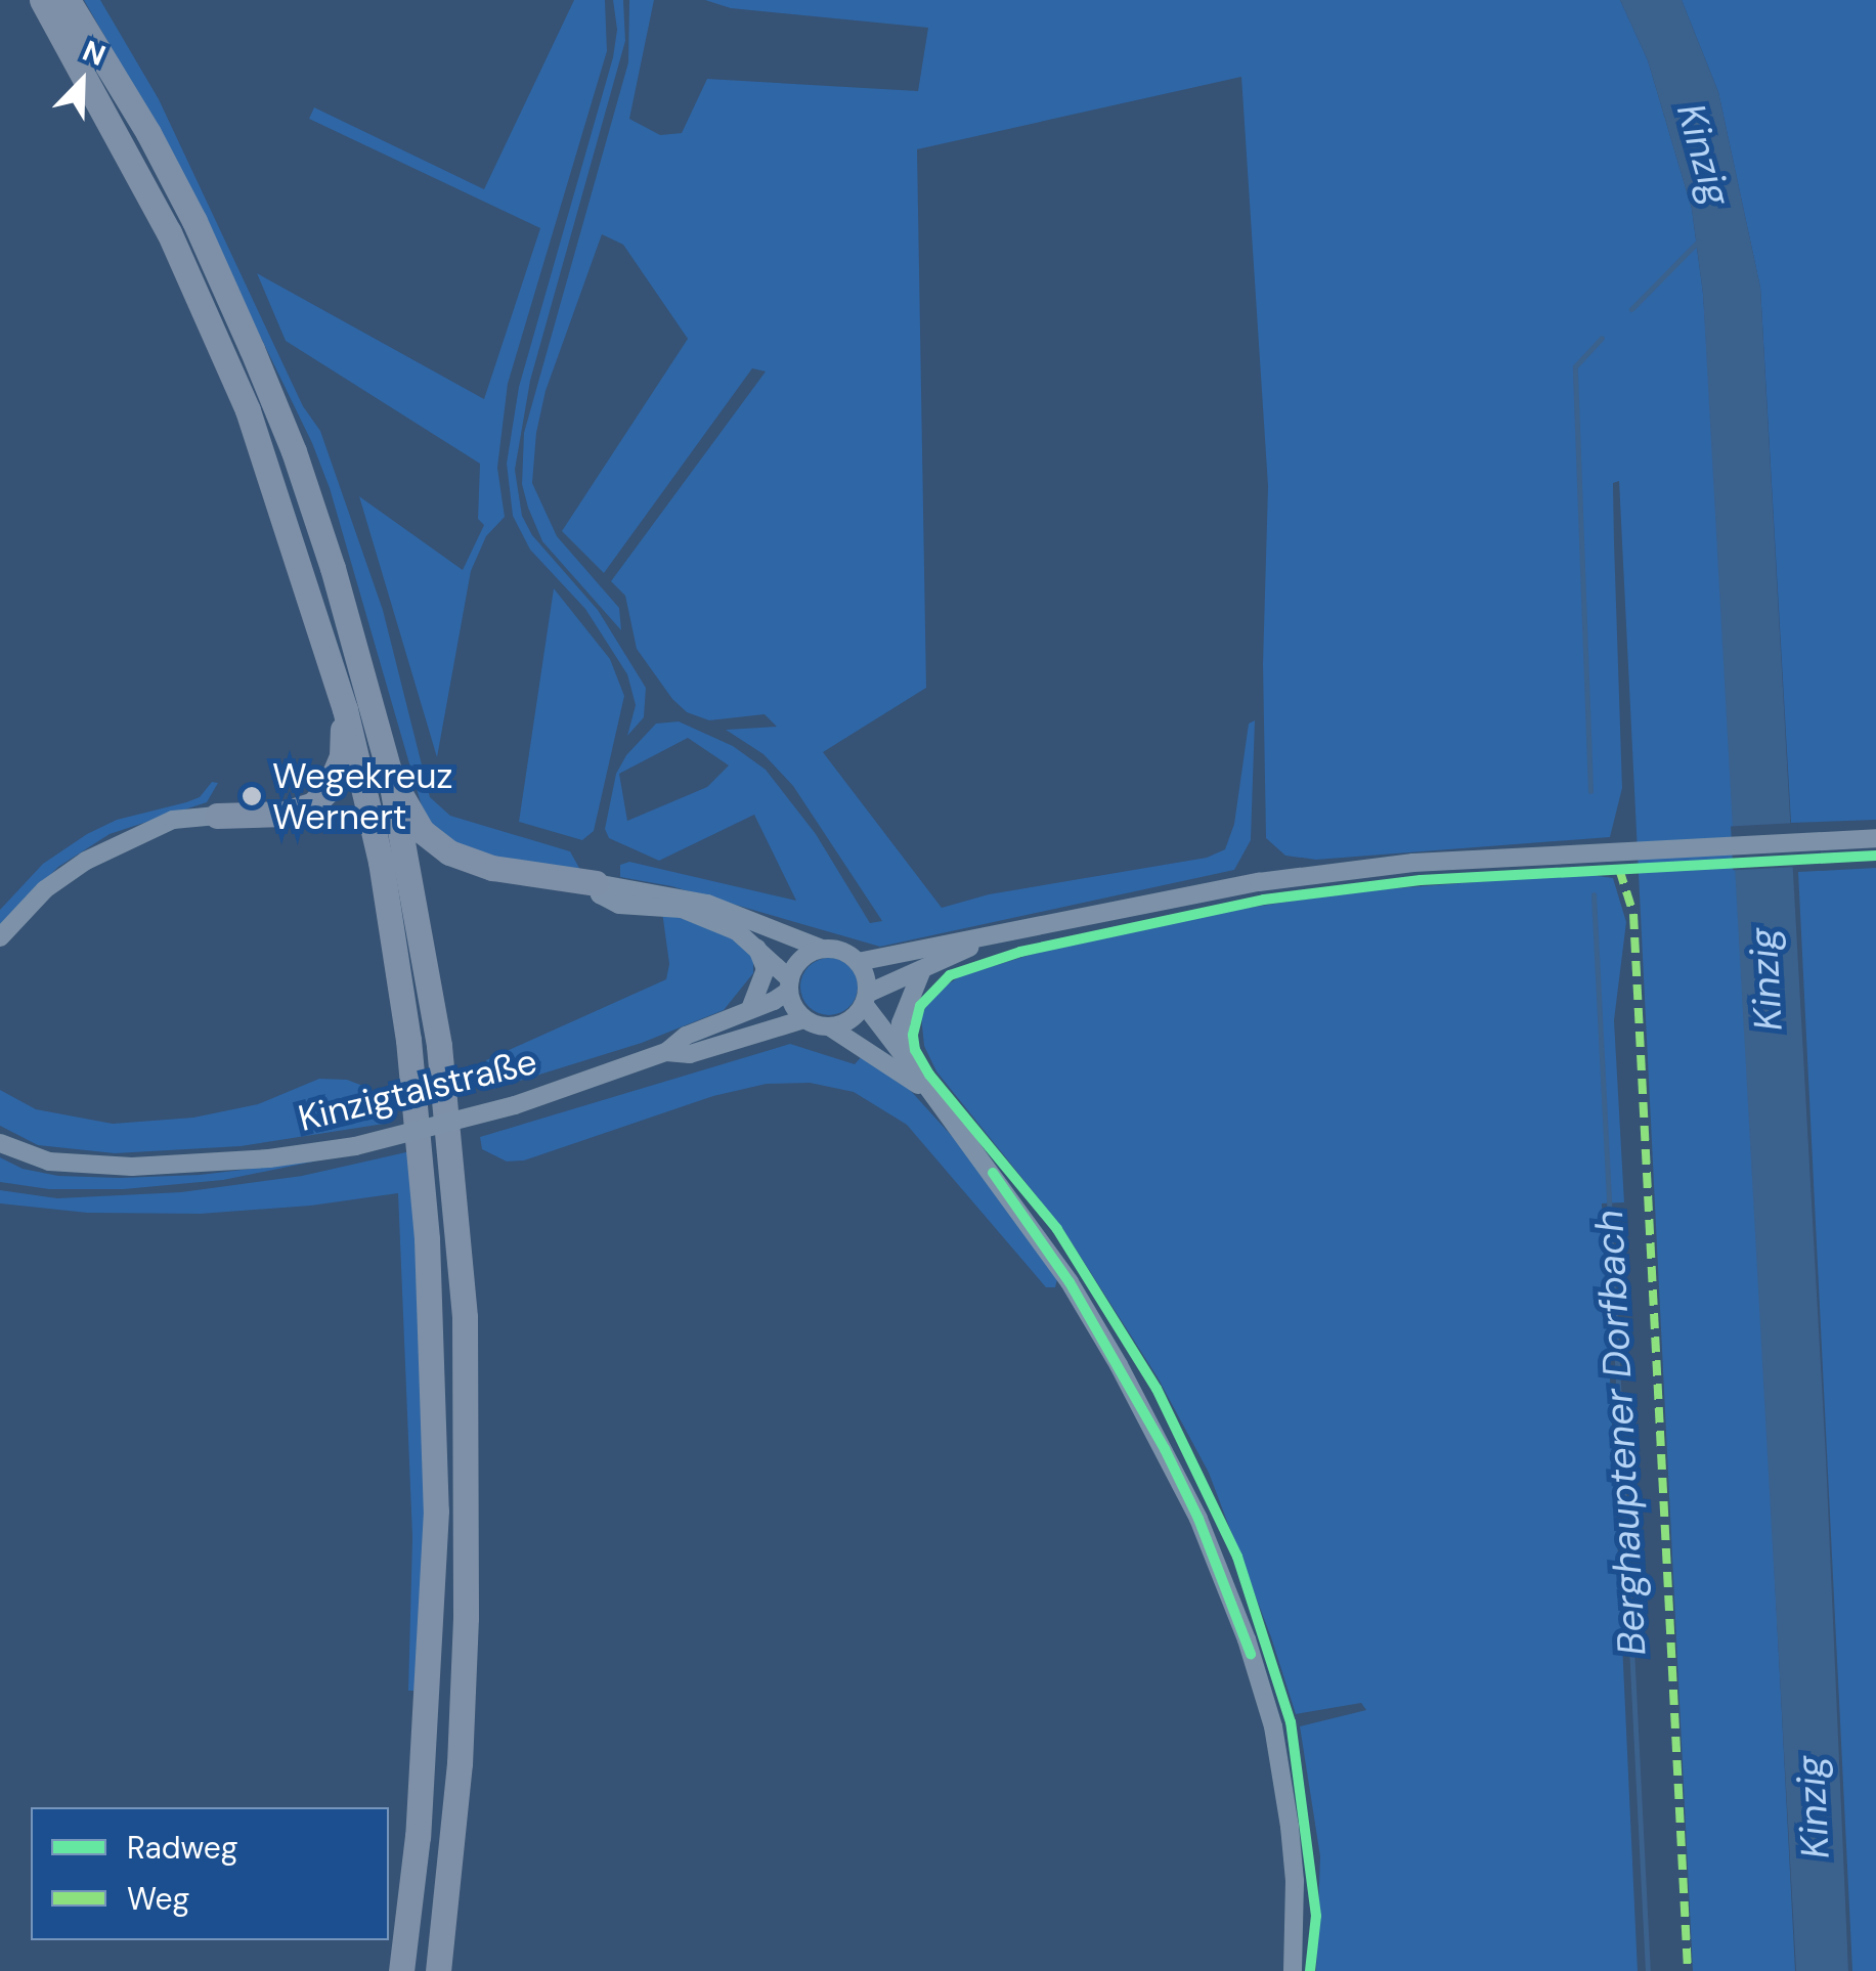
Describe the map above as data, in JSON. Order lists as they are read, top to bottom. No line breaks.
{"streets":{"street":["Kinzigtalstraße"]},"water":["Kinzig","Berghauptener Dorfbach"],"places":["Wegekreuz Wernert"],"legend":["Radweg","Weg"],"north":"top right"}
